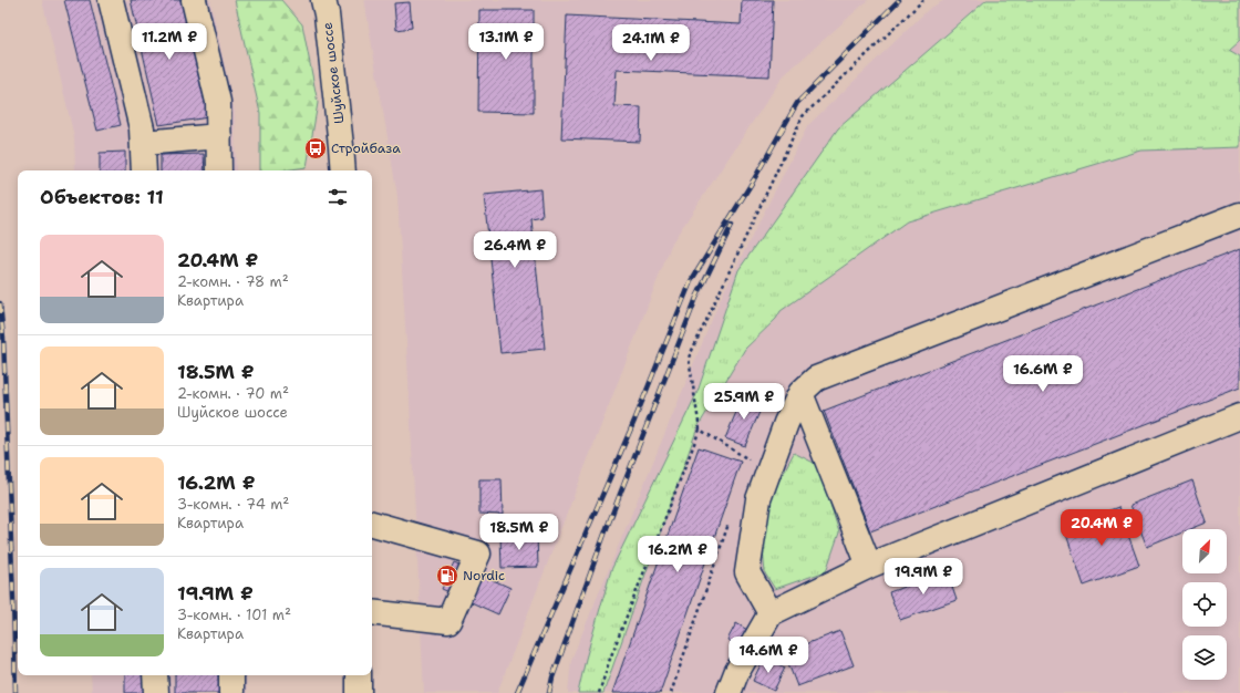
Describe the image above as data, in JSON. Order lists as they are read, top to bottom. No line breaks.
{"streets":{"main road":["Шуйское шоссе"]},"places":{"bus stop":["Стройбаза"],"fuel station":["Nordic"]},"north":"top right","page":{"price":["11.2M ₽","13.1M ₽","24.1M ₽","26.4M ₽","16.6M ₽","25.9M ₽","20.4M ₽","18.5M ₽","16.2M ₽","19.9M ₽","14.6M ₽"],"heading":"Объектов: 11","list":[{"name":"20.4M ₽","note":"2-комн. · 78 m² · Квартира"},{"name":"18.5M ₽","note":"2-комн. · 70 m² · Шуйское шоссе"},{"name":"16.2M ₽","note":"3-комн. · 74 m² · Квартира"},{"name":"19.9M ₽","note":"3-комн. · 101 m² · Квартира"}]}}
